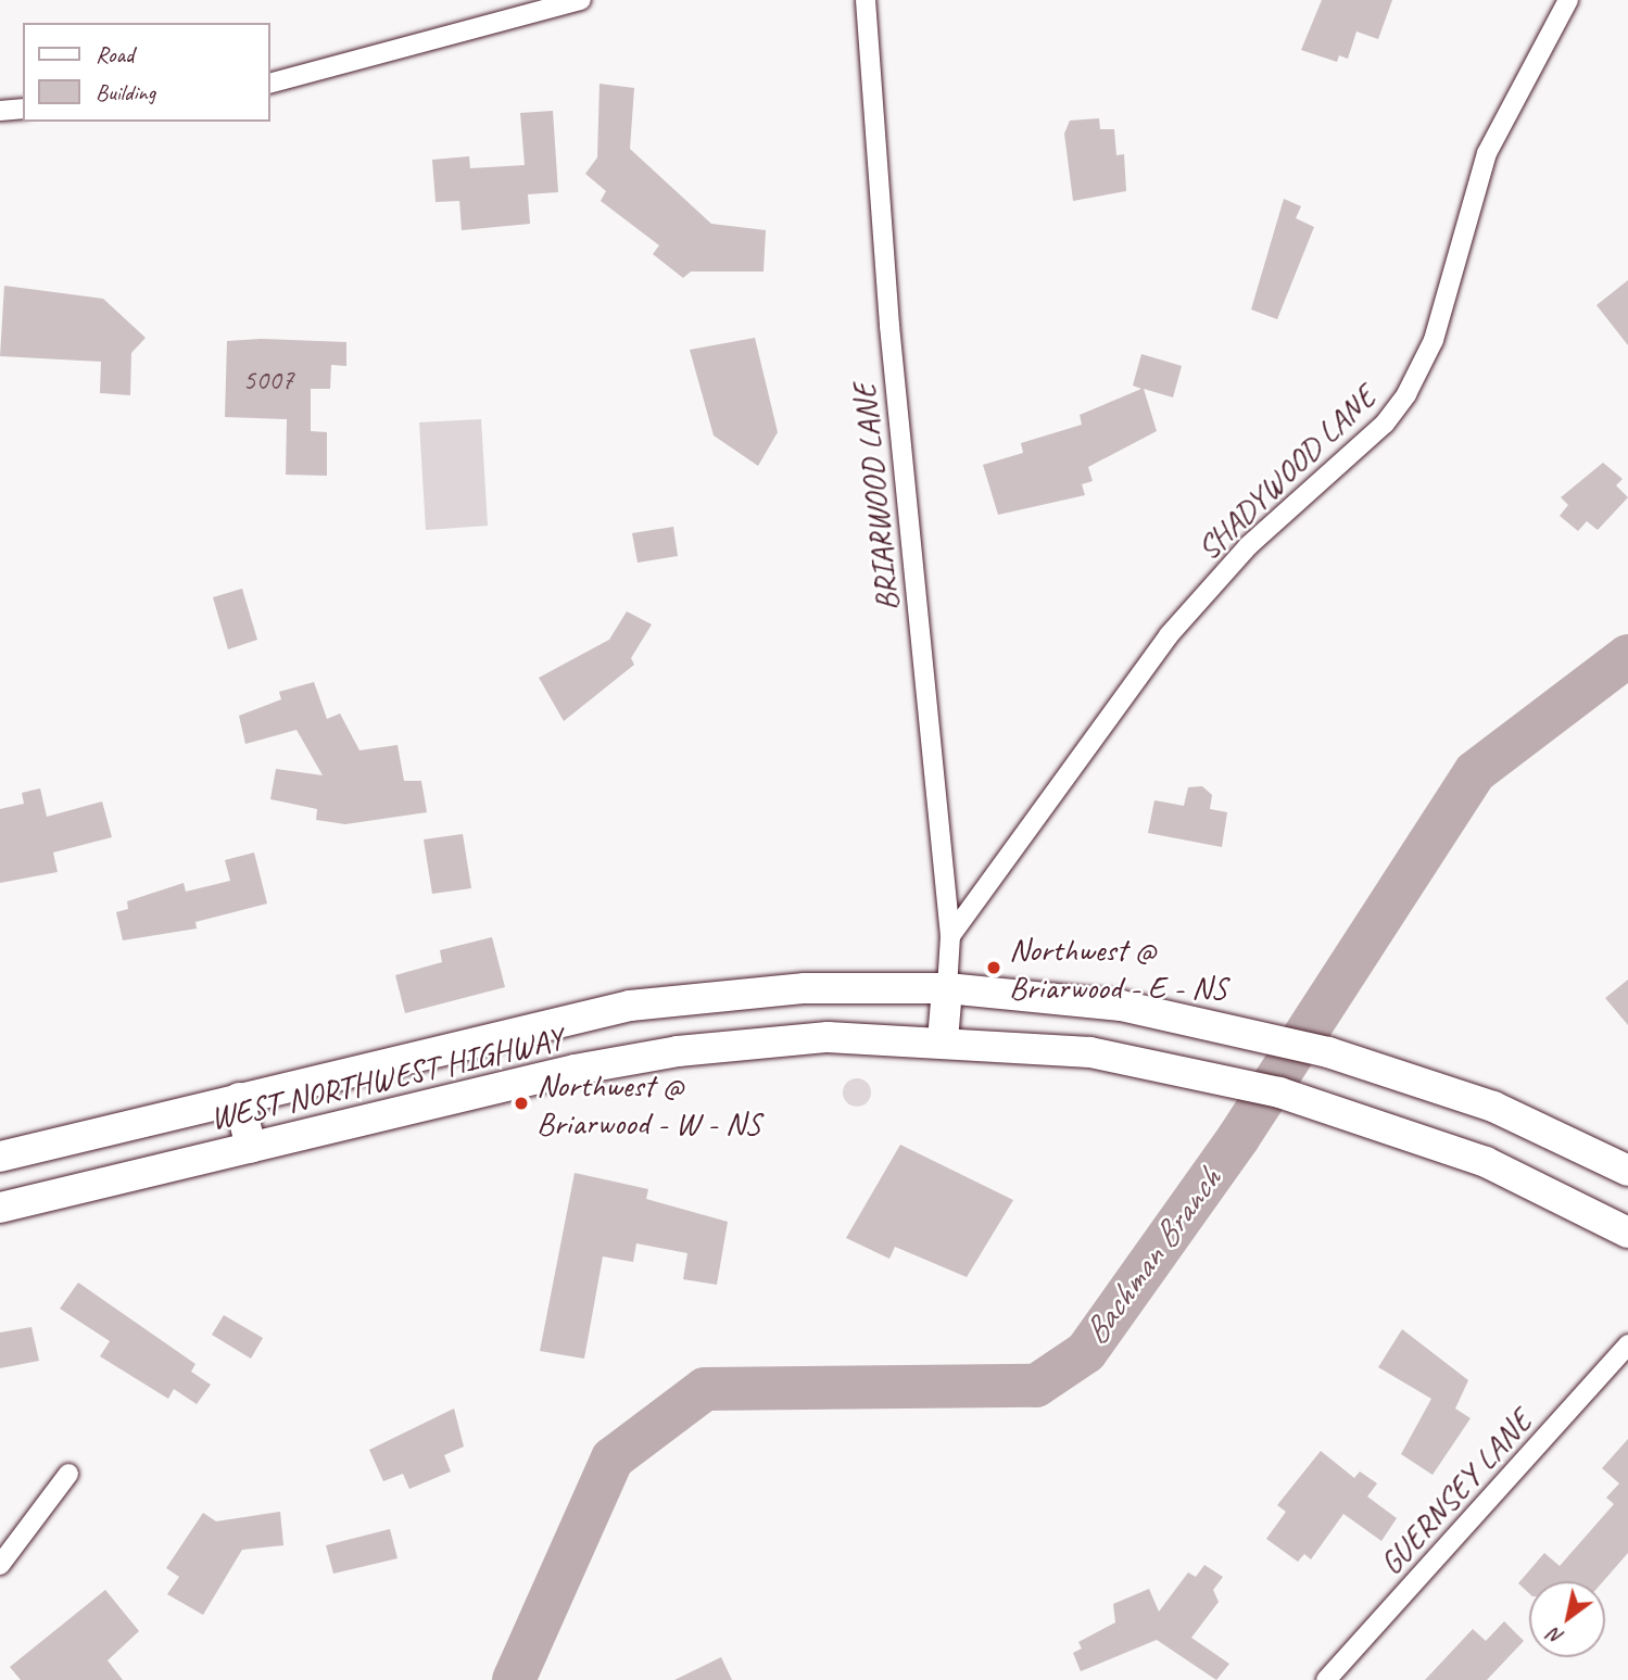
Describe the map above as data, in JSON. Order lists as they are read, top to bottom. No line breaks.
{"streets":{"main road":["WEST NORTHWEST HIGHWAY"],"street":["SHADYWOOD LANE","BRIARWOOD LANE","GUERNSEY LANE"]},"crossings":[["SHADYWOOD LANE","BRIARWOOD LANE"],["BRIARWOOD LANE","WEST NORTHWEST HIGHWAY"]],"water":["Bachman Branch"],"places":["Northwest @ Briarwood - E - NS","Northwest @ Briarwood - W - NS"],"house_numbers":["5007"],"legend":["Road","Building"],"north":"bottom left"}
